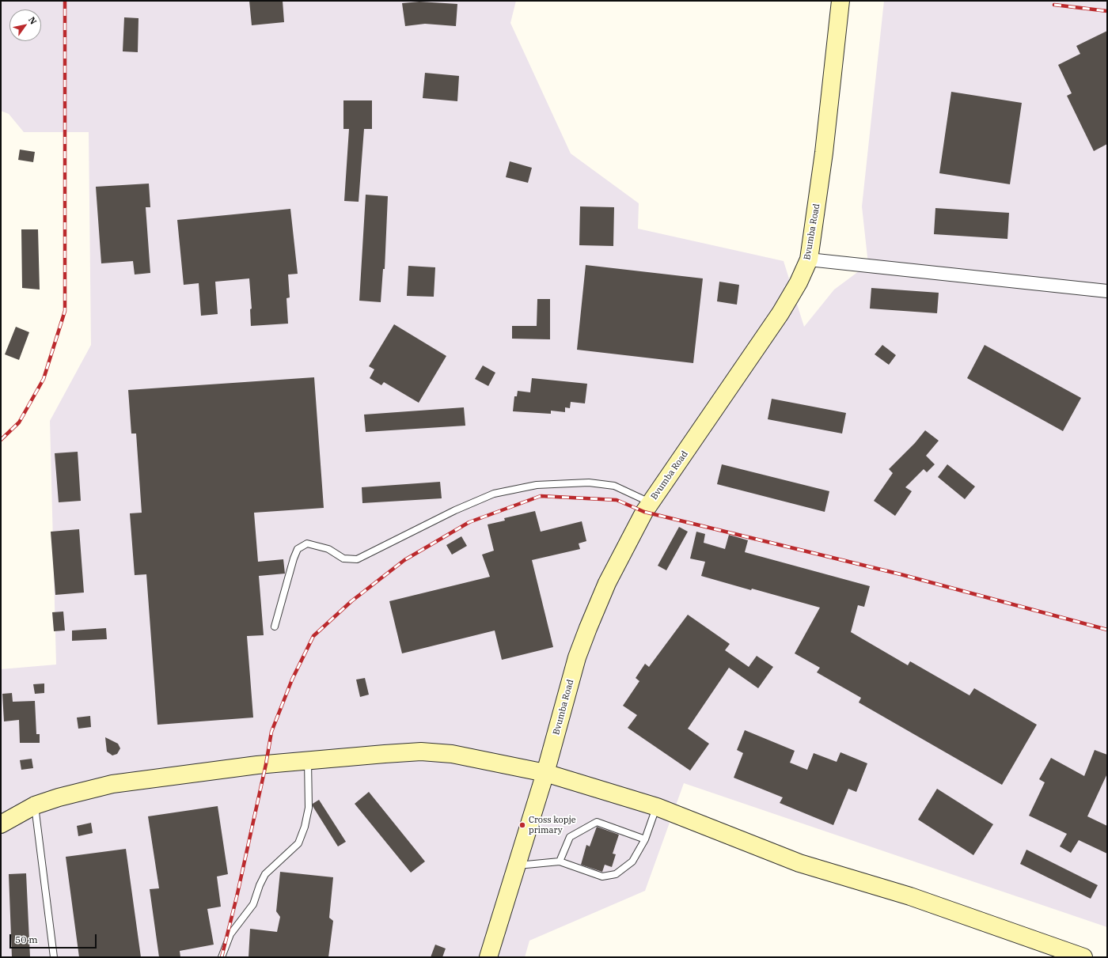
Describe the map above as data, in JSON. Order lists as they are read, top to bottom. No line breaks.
{"streets":{"street":["Bvumba Road"]},"places":["Cross kopje primary"],"scale_bar":"50 m","north":"top right"}
